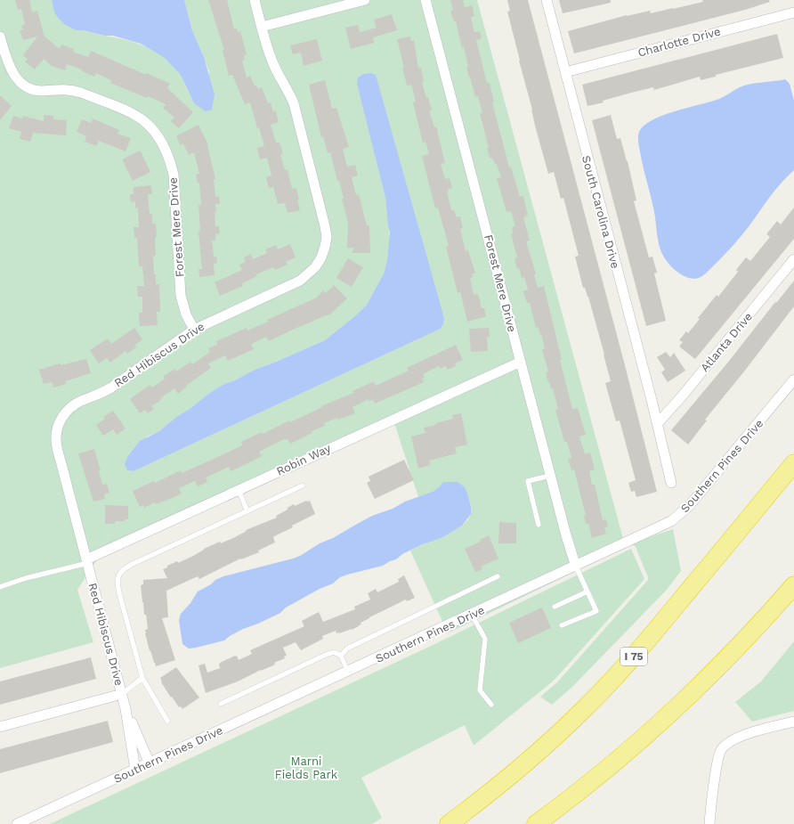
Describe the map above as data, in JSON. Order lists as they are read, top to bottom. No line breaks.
{"streets":{"highway":["I 75"],"street":["Charlotte Drive","South Carolina Drive","Forest Mere Drive","Atlanta Drive","Red Hibiscus Drive","Robin Way","Southern Pines Drive"]},"crossings":[["Charlotte Drive","South Carolina Drive"],["South Carolina Drive","Atlanta Drive"],["Forest Mere Drive","Red Hibiscus Drive"],["Forest Mere Drive","Robin Way"],["Forest Mere Drive","Southern Pines Drive"],["Red Hibiscus Drive","Robin Way"],["Red Hibiscus Drive","Southern Pines Drive"]],"parks":["Marni Fields Park"]}
